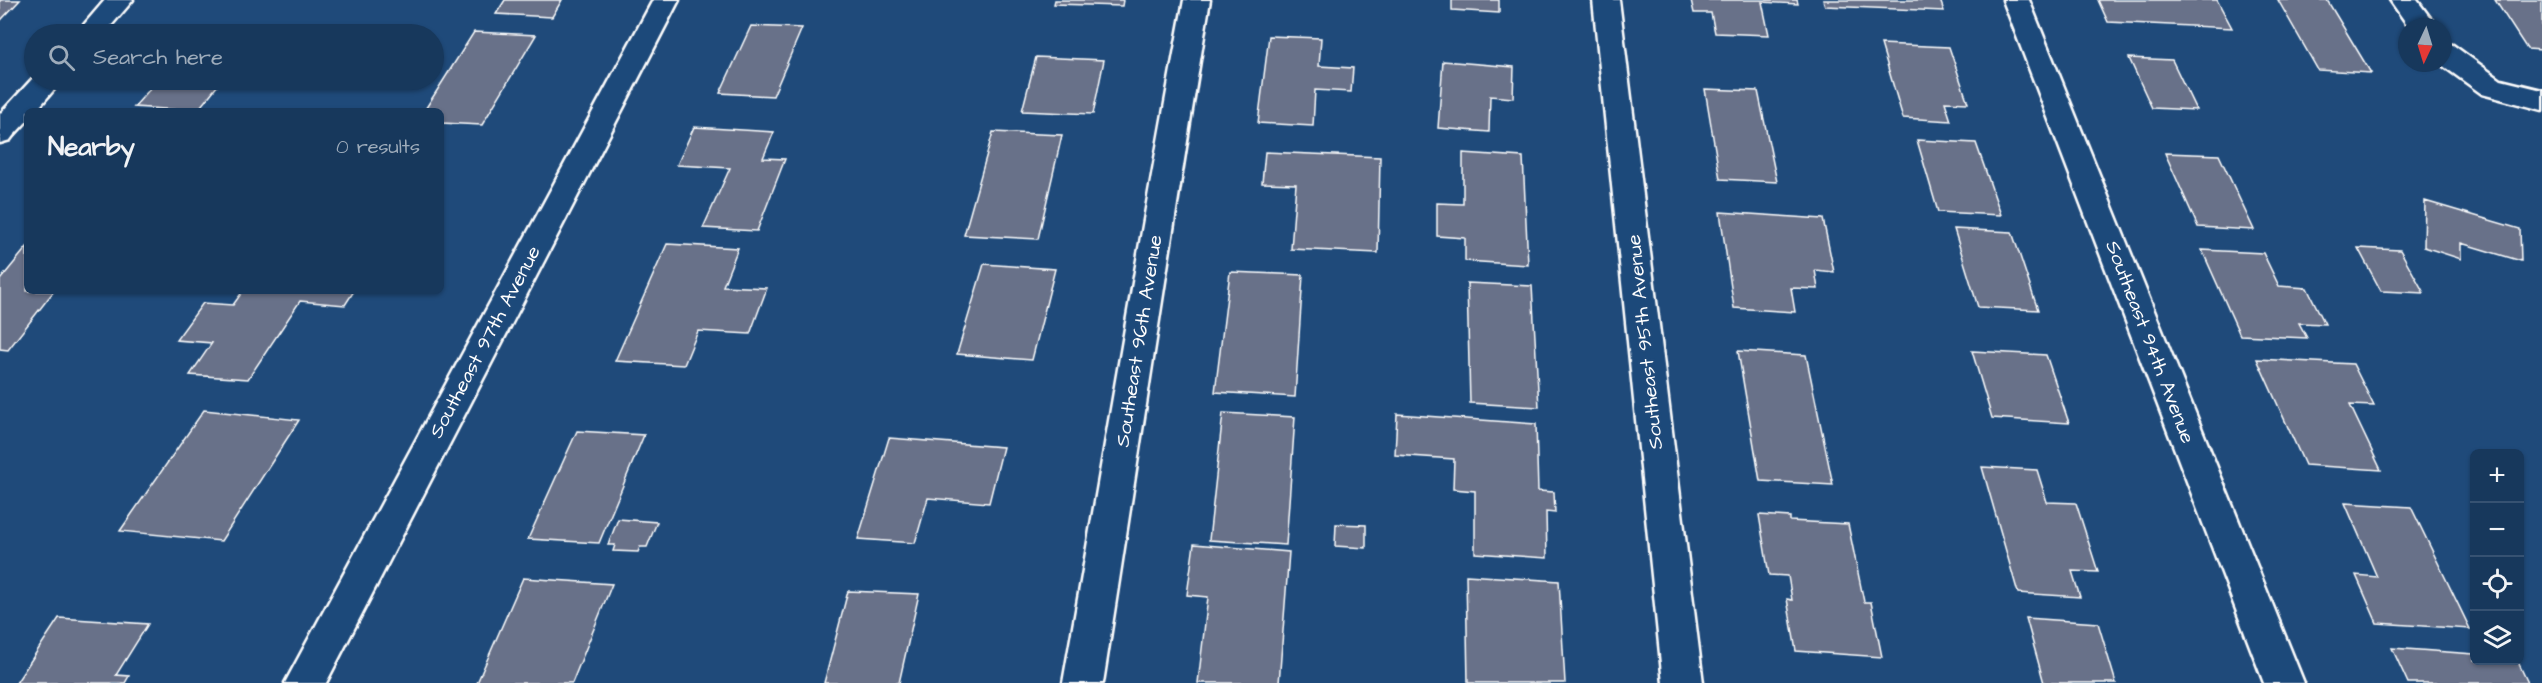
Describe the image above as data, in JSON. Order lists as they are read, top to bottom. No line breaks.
{"streets":{"street":["Southeast 96th Avenue","Southeast 97th Avenue","Southeast 95th Avenue","Southeast 94th Avenue"]},"north":"bottom","page":{"search":"Search here","heading":["Nearby","0 results"],"map_buttons":["+","−"]}}
